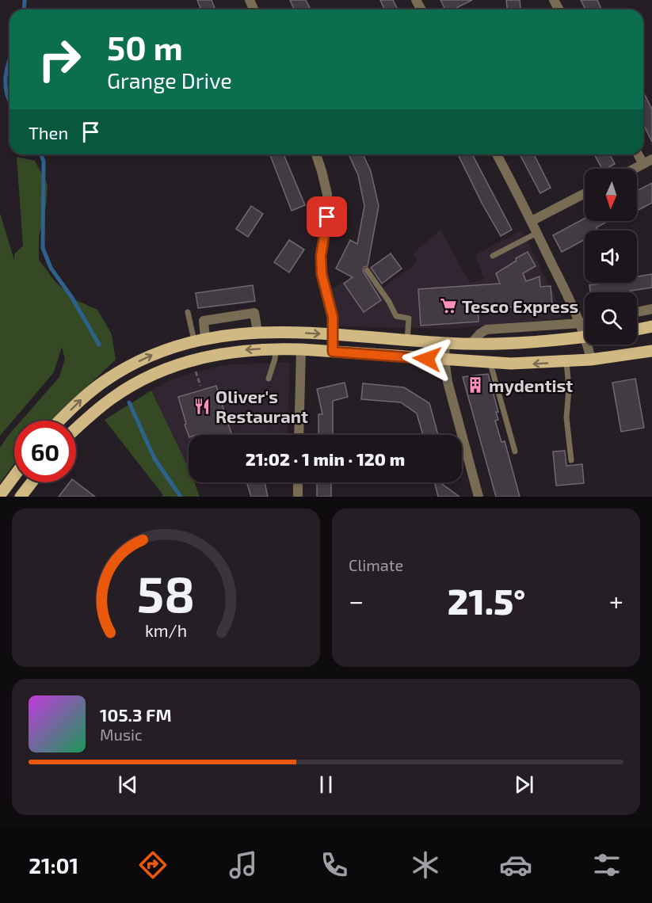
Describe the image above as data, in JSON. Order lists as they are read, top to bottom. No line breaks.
{"places":{"supermarket":["Tesco Express"],"building":["mydentist"],"restaurant":["Oliver's Restaurant"]},"north":"bottom","page":{"turn":["50 m","Grange Drive"],"then":"Then","limit":"60","trip":"21:02 · 1 min · 120 m","tile":"Climate","heat":["−","21.5°","+"],"song":["105.3 FM","Music"],"tabs":"21:01","gauge":["58","km/h"]}}
